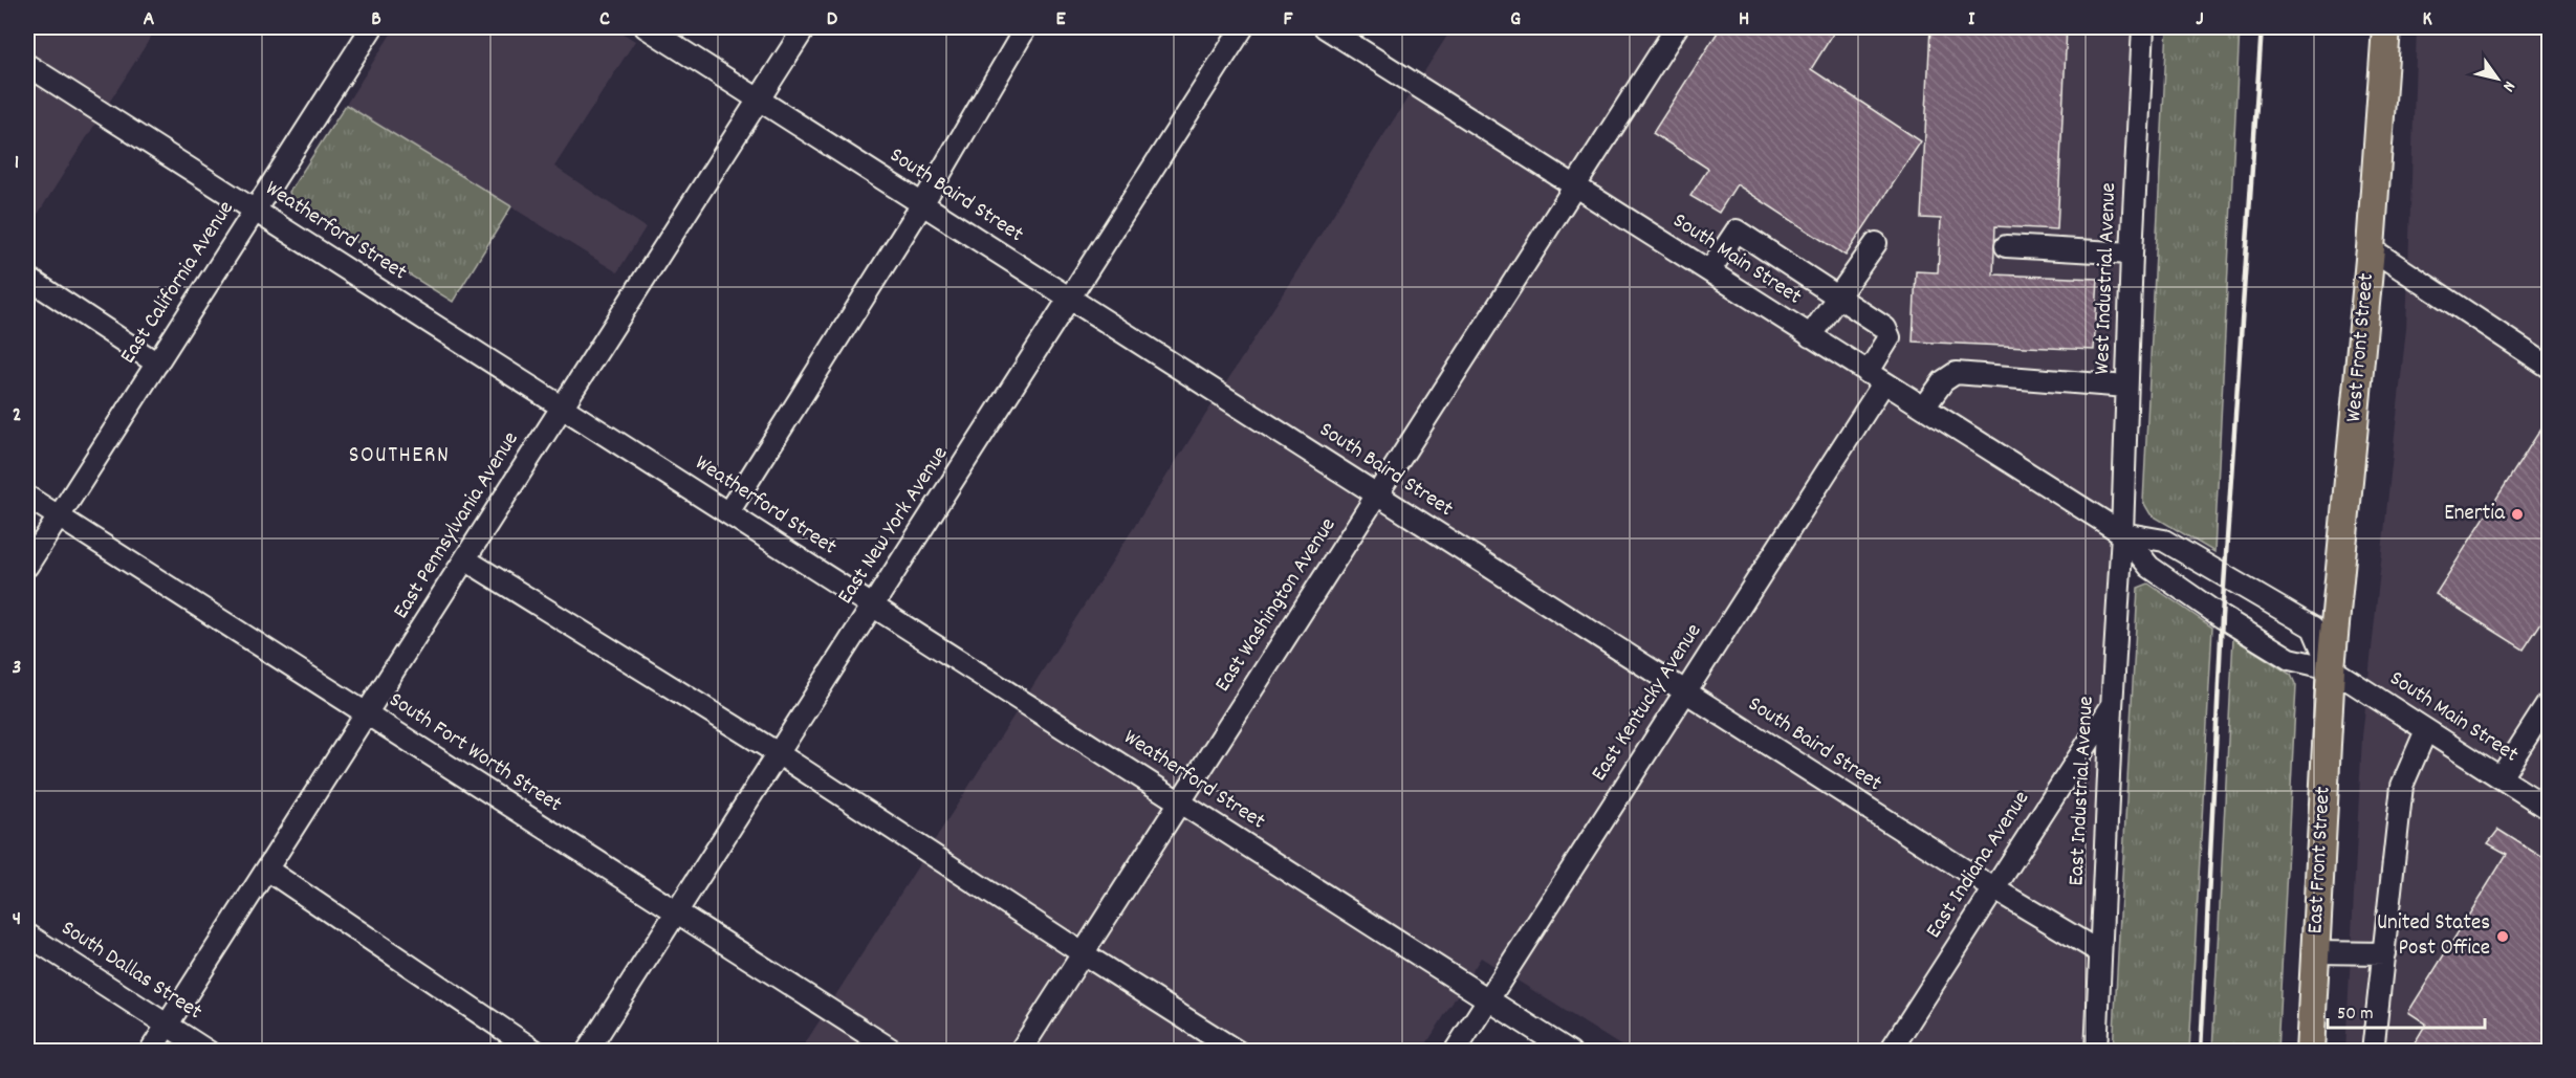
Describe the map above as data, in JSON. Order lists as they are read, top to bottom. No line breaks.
{"streets":{"main road":["West Front Street","East Front Street"],"street":["South Baird Street","Weatherford Street","South Main Street","West Industrial Avenue","East California Avenue","East Pennsylvania Avenue","East New York Avenue","East Washington Avenue","East Kentucky Avenue","South Fort Worth Street","East Industrial Avenue","East Indiana Avenue","South Dallas Street"]},"crossings":[["South Baird Street","East Pennsylvania Avenue"],["South Baird Street","East New York Avenue"],["South Baird Street","East Washington Avenue"],["South Baird Street","East Kentucky Avenue"],["South Baird Street","East Industrial Avenue"],["South Baird Street","East Indiana Avenue"],["Weatherford Street","East California Avenue"],["Weatherford Street","East Pennsylvania Avenue"],["Weatherford Street","East New York Avenue"],["Weatherford Street","East Washington Avenue"],["Weatherford Street","East Kentucky Avenue"],["South Main Street","West Industrial Avenue"],["South Main Street","West Front Street"],["South Main Street","East Washington Avenue"],["South Main Street","East Kentucky Avenue"],["South Main Street","East Industrial Avenue"],["South Main Street","East Front Street"],["West Industrial Avenue","East Industrial Avenue"],["East California Avenue","South Fort Worth Street"],["West Front Street","East Front Street"],["East Pennsylvania Avenue","South Fort Worth Street"],["East Pennsylvania Avenue","South Dallas Street"],["East New York Avenue","South Fort Worth Street"],["East Industrial Avenue","East Indiana Avenue"]],"districts":["SOUTHERN"],"places":["Enertia","United States Post Office"],"scale_bar":"50 m","north":"bottom right","grid":{"columns":["A","B","C","D","E","F","G","H","I","J","K"],"rows":["1","2","3","4"]}}
